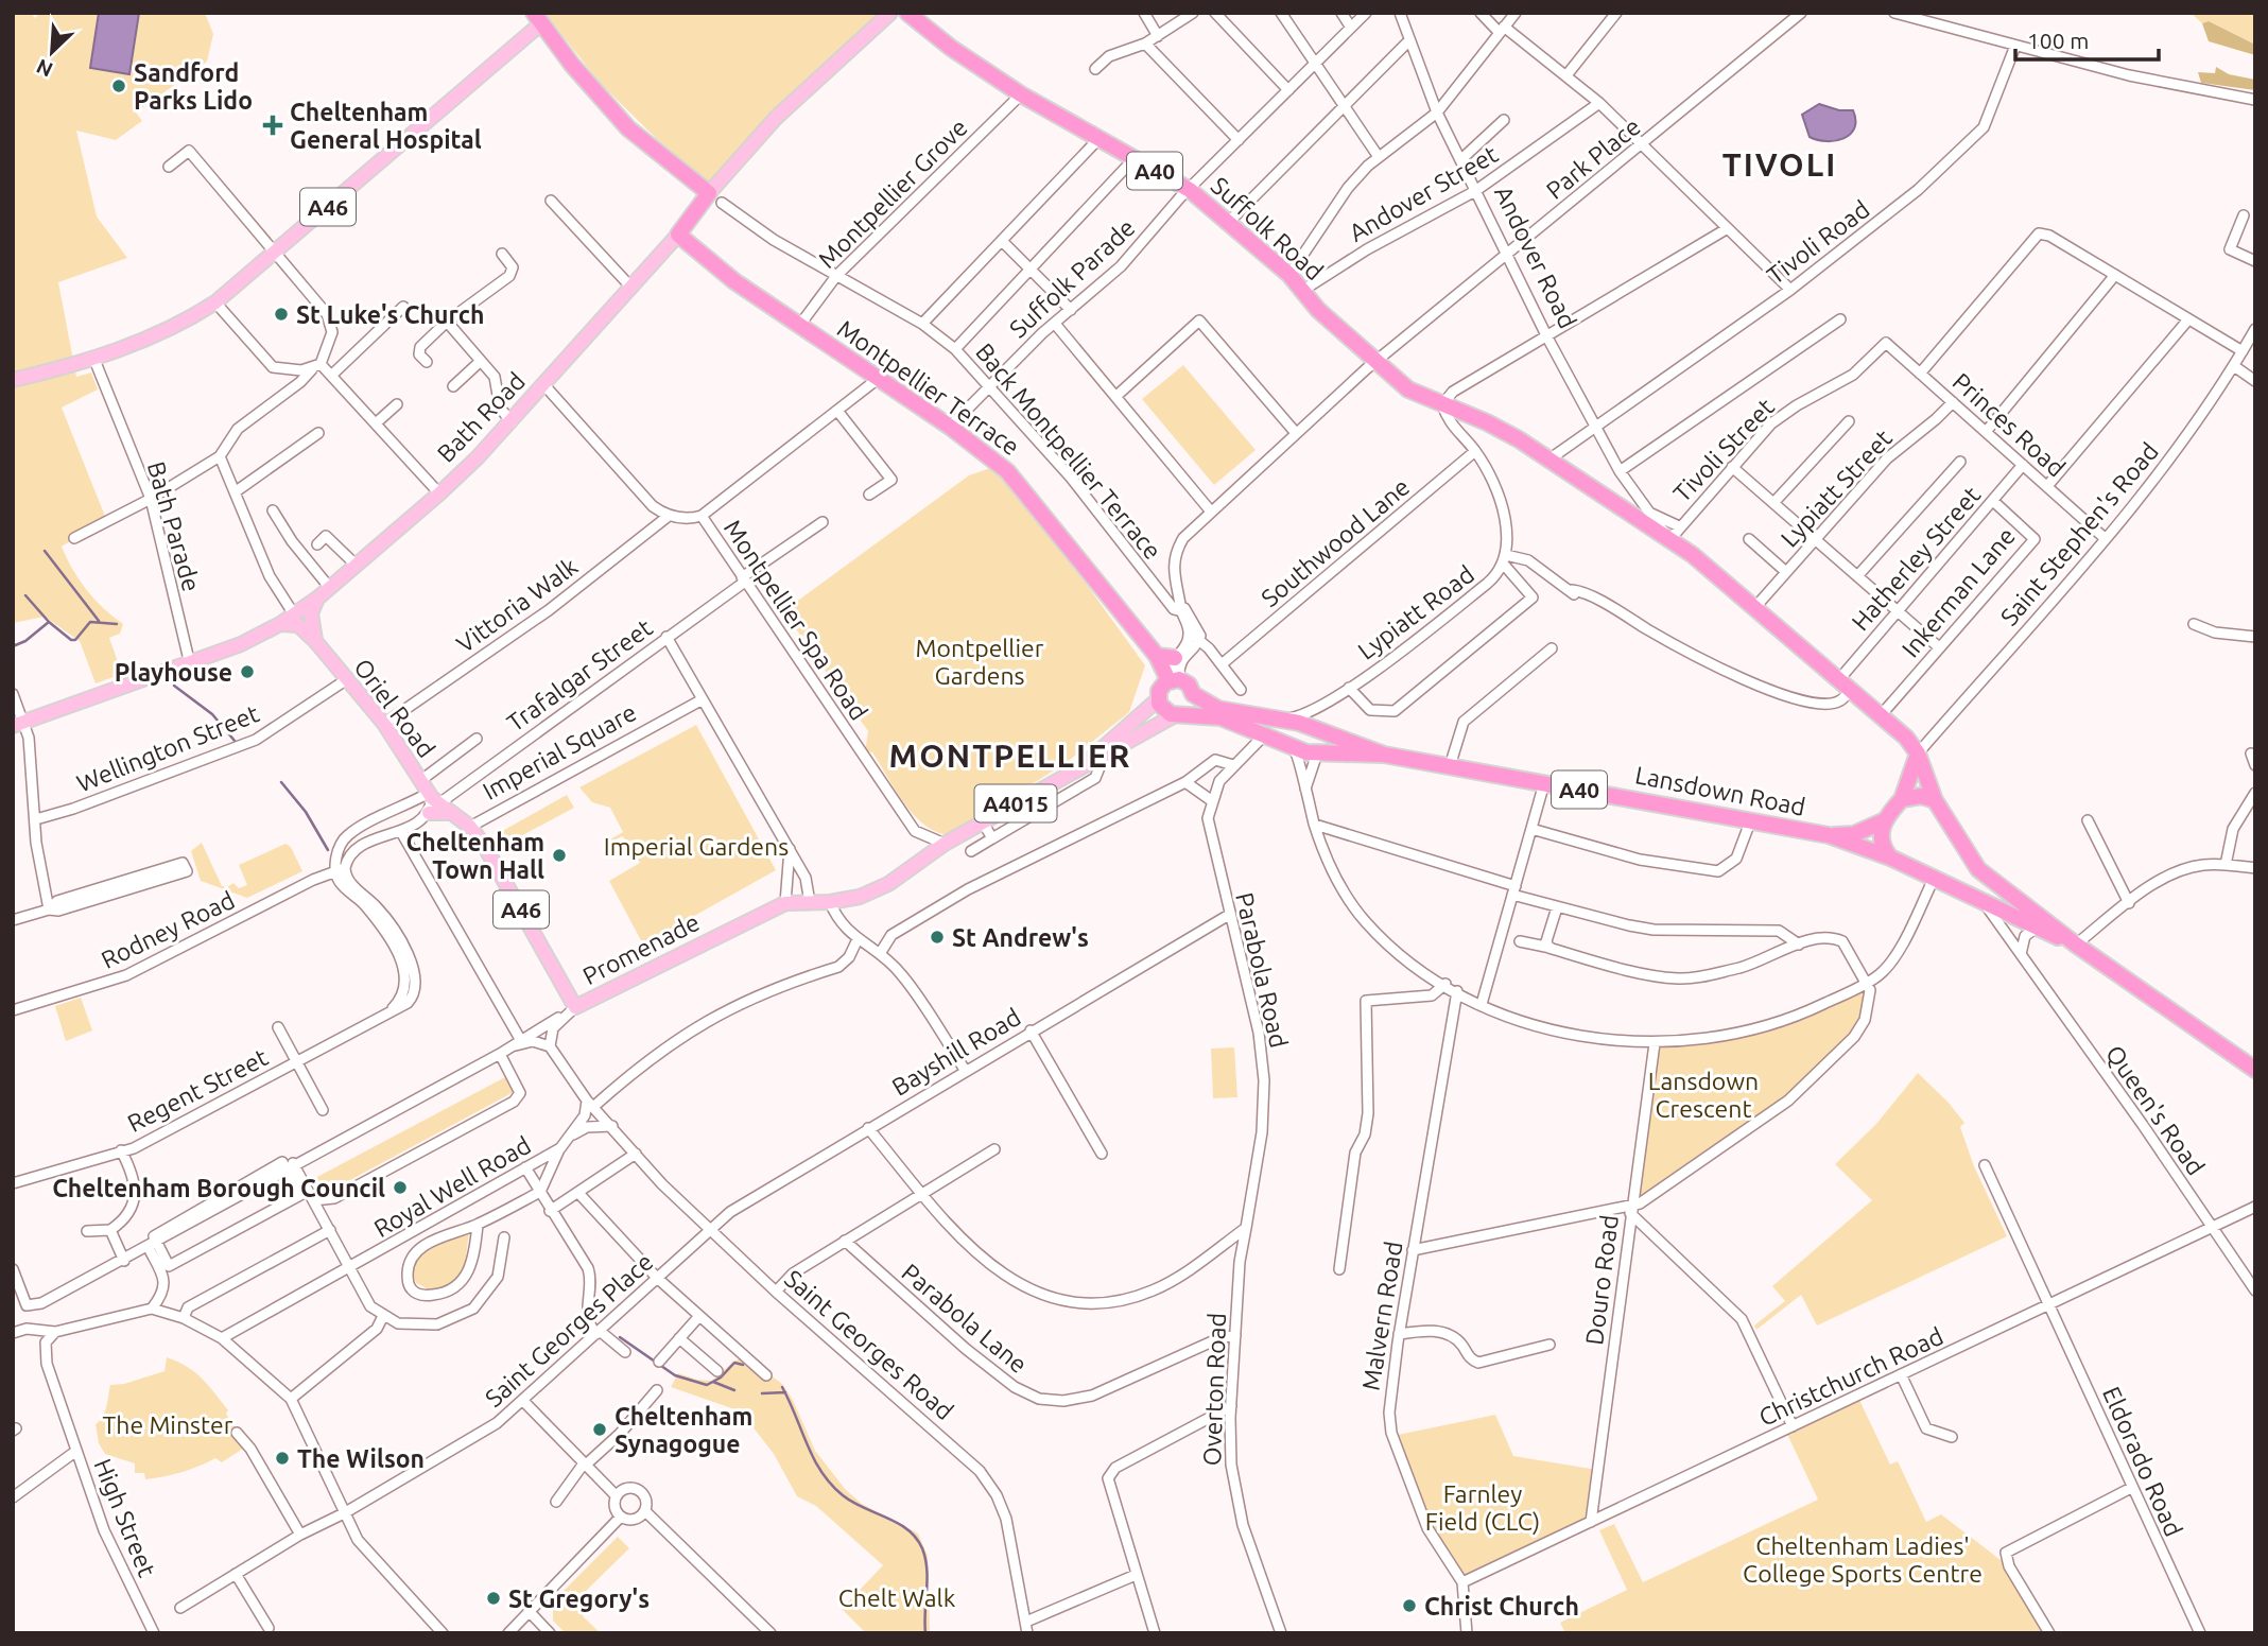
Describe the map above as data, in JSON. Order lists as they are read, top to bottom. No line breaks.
{"streets":{"highway":["A40","Suffolk Road","Andover Road","Montpellier Terrace","Bath Road","Lansdown Road"],"main road":["A46","Oriel Road","Imperial Square","A4015","Promenade"],"street":["Park Place","Montpellier Grove","Andover Street","Tivoli Road","Suffolk Parade","Princes Road","Tivoli Street","Back Montpellier Terrace","Lypiatt Street","Bath Parade","Saint Stephen's Road","Southwood Lane","Hatherley Street","Inkerman Lane","Vittoria Walk","Lypiatt Road","Montpellier Spa Road","Trafalgar Street","Wellington Street","Rodney Road","Parabola Road","Bayshill Road","Regent Street","Queen's Road","Royal Well Road","Douro Road","Malvern Road","Parabola Lane","Saint Georges Place","Saint Georges Road","Christchurch Road","Overton Road","Eldorado Road","High Street"]},"crossings":[["Park Place","Suffolk Road"],["Park Place","Andover Road"],["Park Place","Back Montpellier Terrace"],["A40","Montpellier Terrace"],["A40","Lypiatt Road"],["A40","Lansdown Road"],["A40","A4015"],["A40","Parabola Road"],["Montpellier Grove","Suffolk Road"],["Montpellier Grove","Montpellier Terrace"],["Montpellier Grove","Back Montpellier Terrace"],["Andover Street","Suffolk Road"],["Andover Street","Andover Road"],["A46","Bath Parade"],["Suffolk Road","Tivoli Road"],["Suffolk Road","Andover Road"],["Suffolk Road","Suffolk Parade"],["Tivoli Road","Andover Road"],["Andover Road","Tivoli Street"],["Andover Road","Lypiatt Street"],["Andover Road","Saint Stephen's Road"],["Andover Road","Hatherley Street"],["Andover Road","Inkerman Lane"],["Suffolk Parade","Montpellier Terrace"],["Suffolk Parade","Back Montpellier Terrace"],["Montpellier Terrace","Bath Road"],["Montpellier Terrace","A4015"],["Bath Road","Back Montpellier Terrace"],["Bath Road","Bath Parade"],["Bath Road","Oriel Road"],["Princes Road","Tivoli Street"],["Princes Road","Lypiatt Street"],["Princes Road","Saint Stephen's Road"],["Princes Road","Hatherley Street"],["Hatherley Street","Inkerman Lane"],["Vittoria Walk","Oriel Road"],["Montpellier Spa Road","Trafalgar Street"],["Montpellier Spa Road","A4015"],["Trafalgar Street","Oriel Road"],["Oriel Road","Wellington Street"],["Oriel Road","Imperial Square"],["Imperial Square","A4015"],["Imperial Square","Promenade"],["A4015","Promenade"],["A4015","Saint Georges Road"],["Rodney Road","Regent Street"],["Parabola Road","Bayshill Road"],["Parabola Road","Overton Road"],["Bayshill Road","Saint Georges Place"],["Bayshill Road","Saint Georges Road"],["Queen's Road","Christchurch Road"],["Royal Well Road","Saint Georges Road"],["Douro Road","Christchurch Road"],["Malvern Road","Christchurch Road"],["Parabola Lane","Overton Road"],["Saint Georges Place","Saint Georges Road"],["Christchurch Road","Eldorado Road"]],"districts":["TIVOLI","MONTPELLIER"],"parks":["Montpellier Gardens","Imperial Gardens","Lansdown Crescent","The Minster","Farnley Field (CLC)","Cheltenham Ladies' College Sports Centre","Chelt Walk"],"places":{"other":["Sandford Parks Lido","St Luke's Church","Playhouse","Cheltenham Town Hall","St Andrew's","Cheltenham Borough Council","Cheltenham Synagogue","The Wilson","St Gregory's","Christ Church"],"health":["Cheltenham General Hospital"]},"scale_bar":"100 m","north":"bottom left"}
